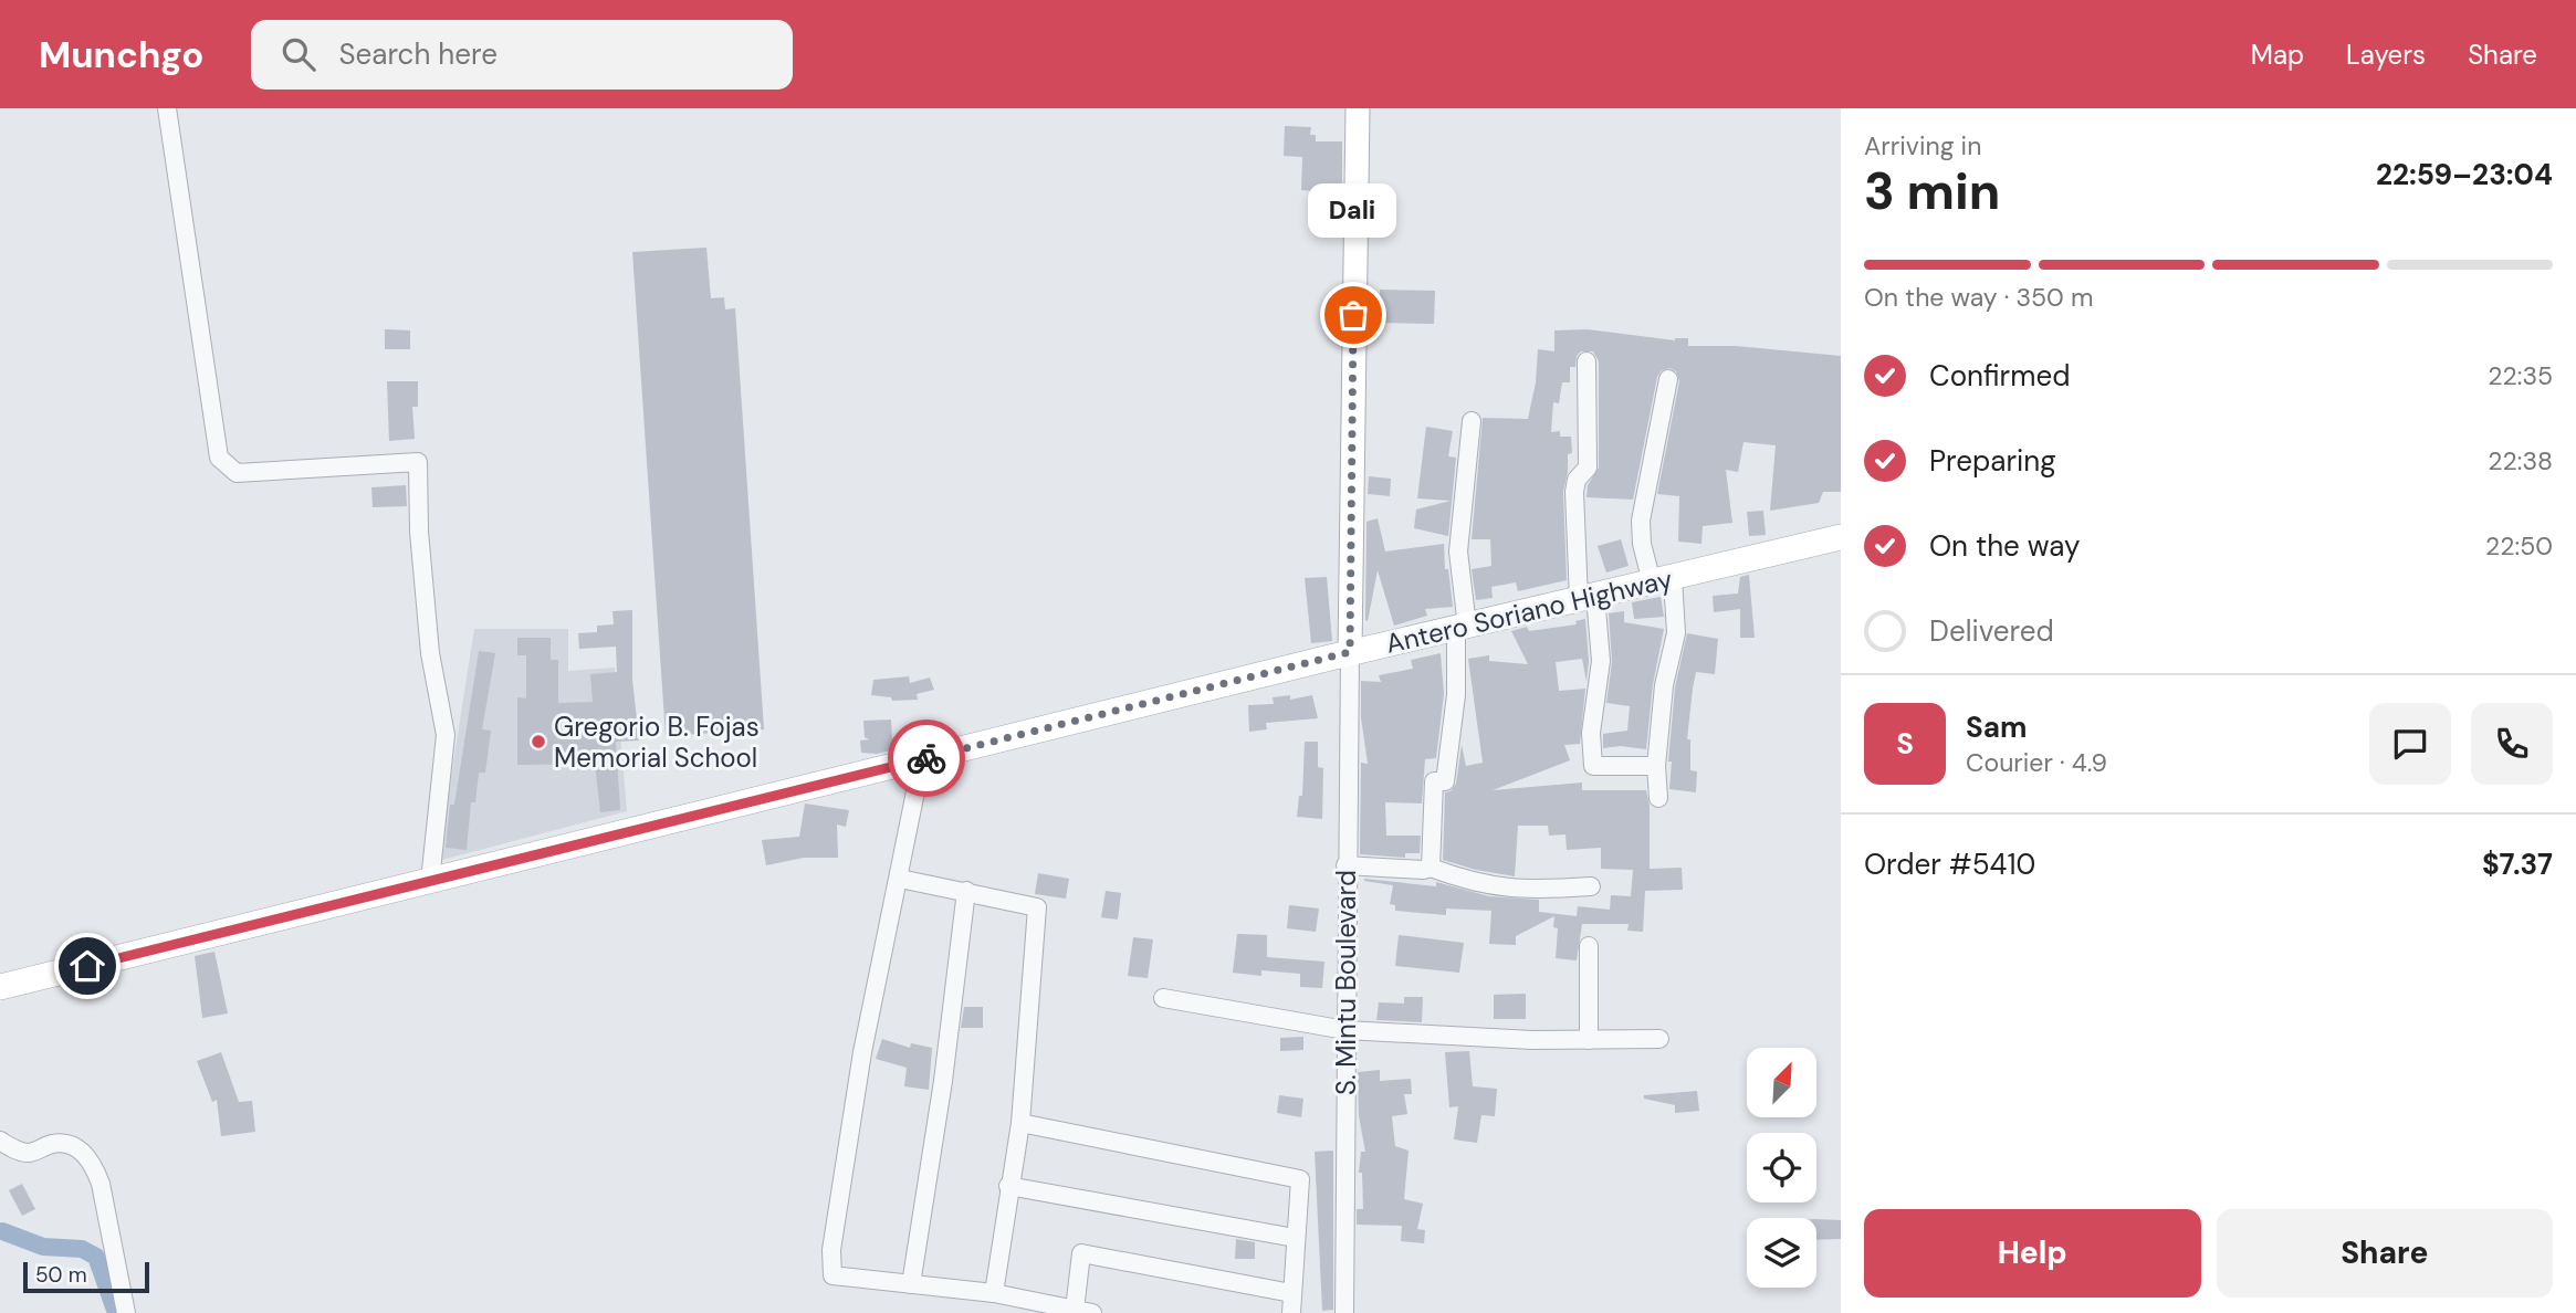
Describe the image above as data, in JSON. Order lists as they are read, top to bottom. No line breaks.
{"streets":{"main road":["Antero Soriano Highway"],"street":["S. Mintu Boulevard"]},"crossings":[["Antero Soriano Highway","S. Mintu Boulevard"]],"places":["Dali","Gregorio B. Fojas Memorial School"],"scale_bar":"50 m","north":"top right","page":{"header":"Munchgo","search":"Search here","nav":["Map","Layers","Share"],"heading":["3 min","Arriving in","22:59–23:04"],"panel":["Sam","Courier · 4.9","Order #5410","$7.37"],"bubble":"Dali","bar":"On the way · 350 m","list":[["Confirmed","22:35"],["Preparing","22:38"],["On the way","22:50"],"Delivered"],"round":"S","buttons":["Help","Share"],"scale":"50 m"}}
